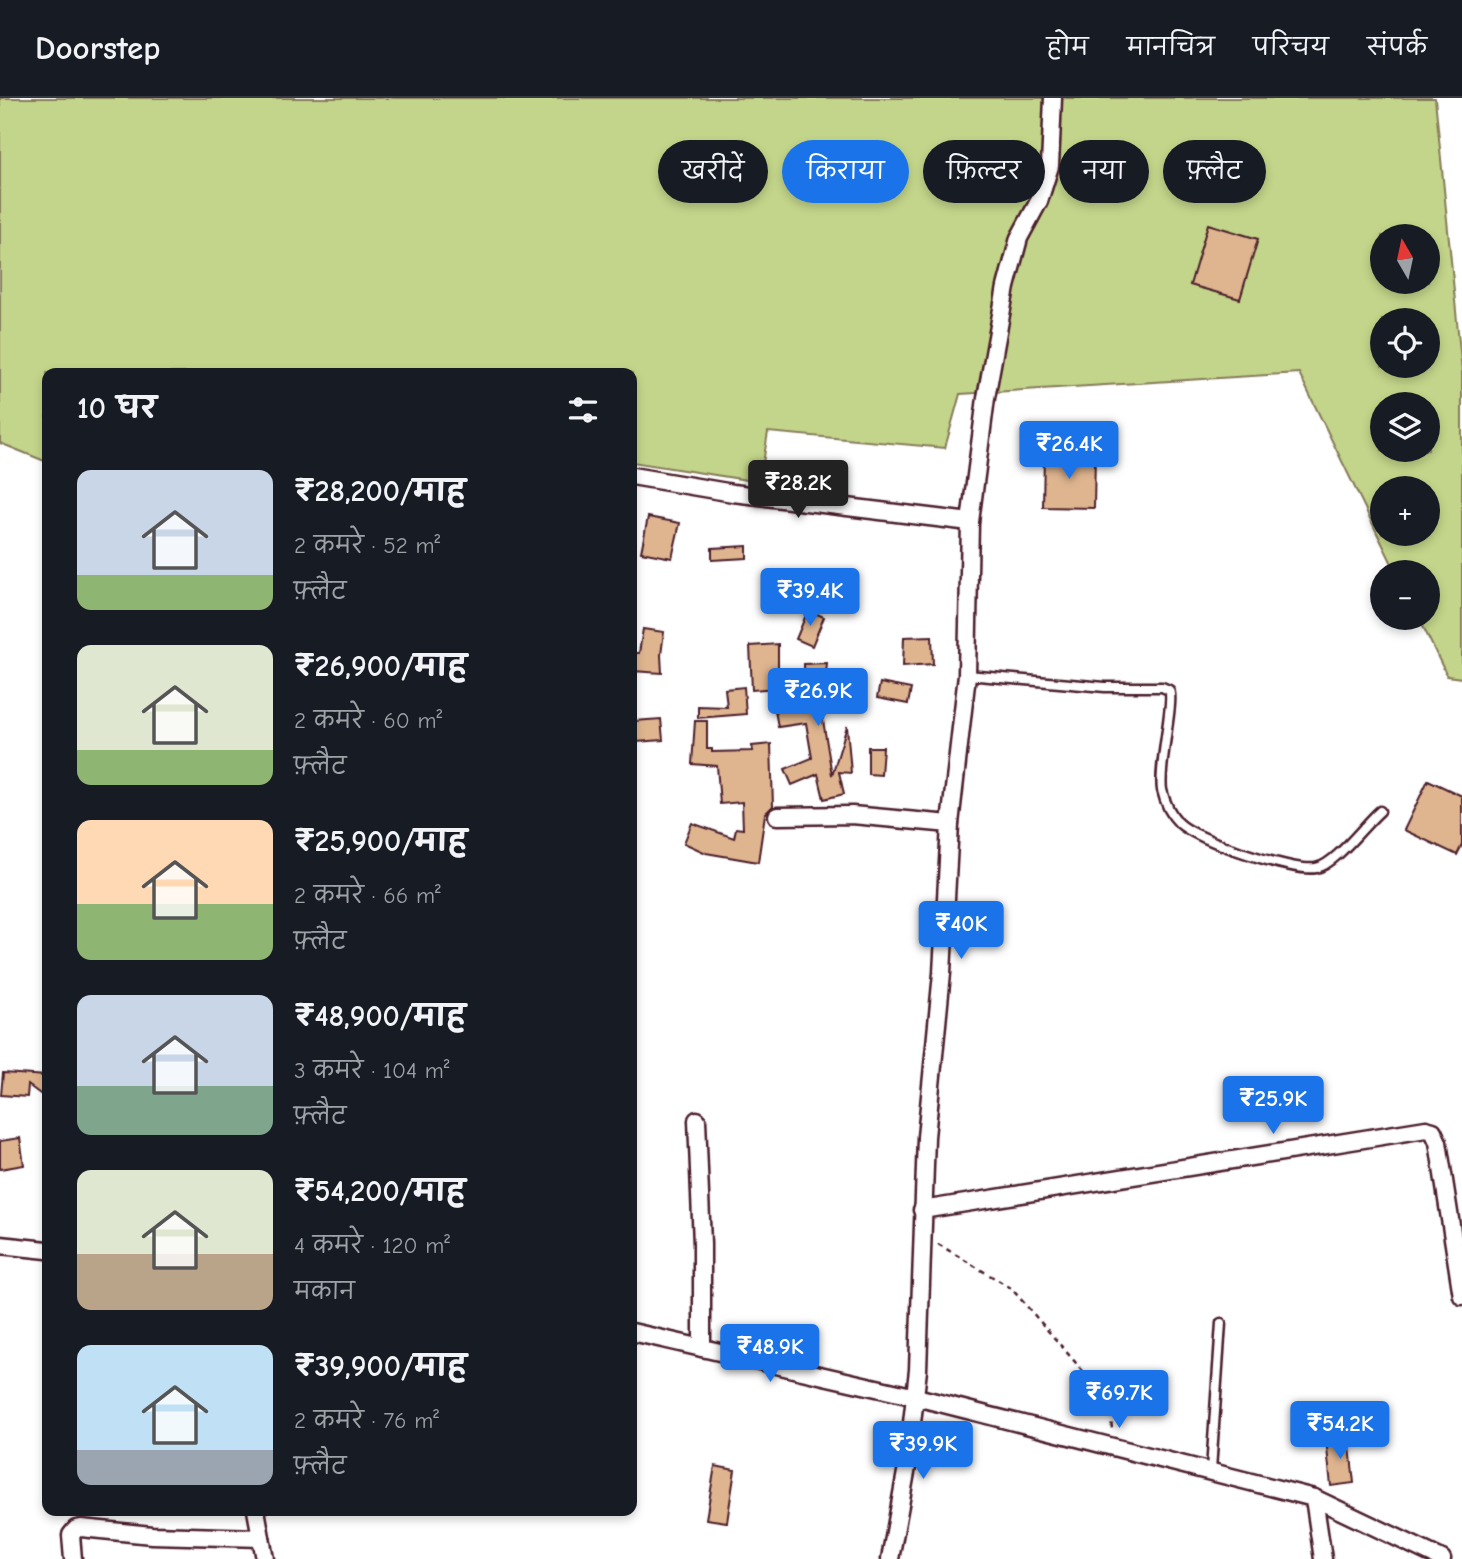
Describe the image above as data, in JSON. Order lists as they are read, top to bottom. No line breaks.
{"north":"top","page":{"header":"Doorstep","nav":["होम","मानचित्र","परिचय","संपर्क"],"chip":["खरीदें","किराया","फ़िल्टर","नया","फ़्लैट"],"map_buttons":["+","−"],"heading":"10 घर","price":["₹26.4K","₹28.2K","₹39.4K","₹26.9K","₹40K","₹25.9K","₹48.9K","₹69.7K","₹54.2K","₹39.9K"],"list":[{"name":"₹28,200/माह","note":"2 कमरे · 52 m² · फ़्लैट"},{"name":"₹26,900/माह","note":"2 कमरे · 60 m² · फ़्लैट"},{"name":"₹25,900/माह","note":"2 कमरे · 66 m² · फ़्लैट"},{"name":"₹48,900/माह","note":"3 कमरे · 104 m² · फ़्लैट"},{"name":"₹54,200/माह","note":"4 कमरे · 120 m² · मकान"},{"name":"₹39,900/माह","note":"2 कमरे · 76 m² · फ़्लैट"}]}}
